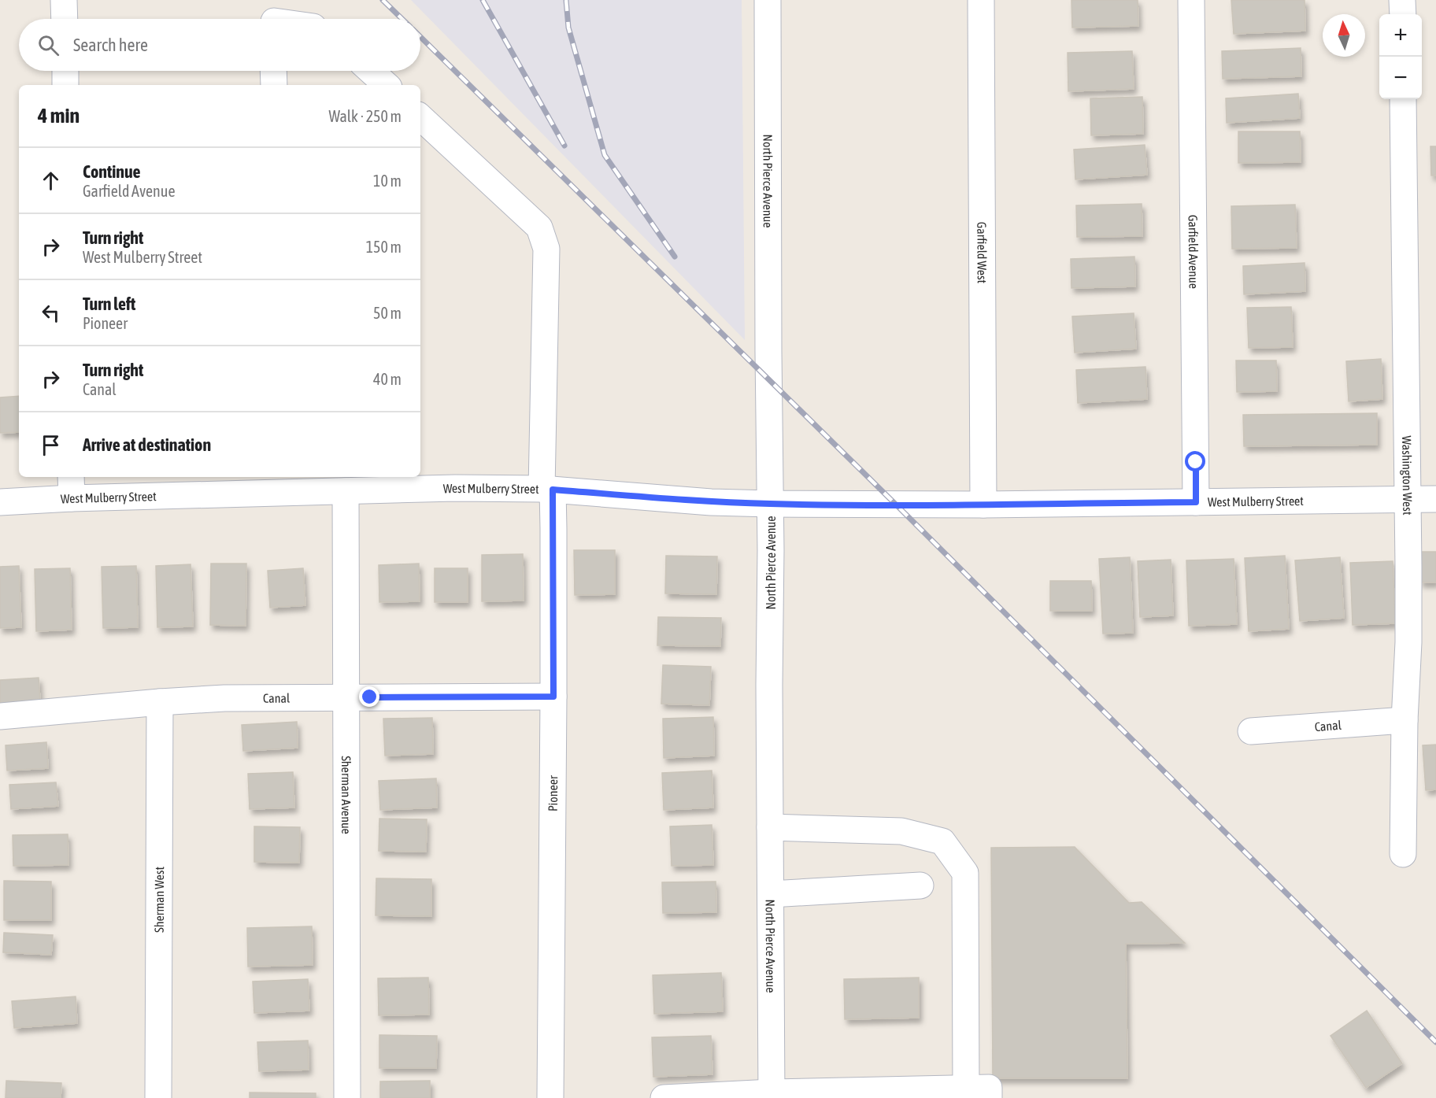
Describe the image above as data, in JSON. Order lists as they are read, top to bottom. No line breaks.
{"streets":{"street":["North Pierce Avenue","Garfield Avenue","Garfield West","Washington West","West Mulberry Street","Canal","Pioneer","Sherman Avenue","Sherman West"]},"crossings":[["North Pierce Avenue","West Mulberry Street"],["Garfield Avenue","West Mulberry Street"],["Garfield West","West Mulberry Street"],["Washington West","West Mulberry Street"],["Washington West","Canal"],["West Mulberry Street","Pioneer"],["West Mulberry Street","Sherman Avenue"],["Canal","Pioneer"],["Canal","Sherman Avenue"],["Canal","Sherman West"]],"north":"top","page":{"map_buttons":["+","−"],"search":"Search here","heading":["4 min","Walk · 250 m"],"list":[["Continue","Garfield Avenue","10 m"],["Turn right","West Mulberry Street","150 m"],["Turn left","Pioneer","50 m"],["Turn right","Canal","40 m"],"Arrive at destination"]}}
